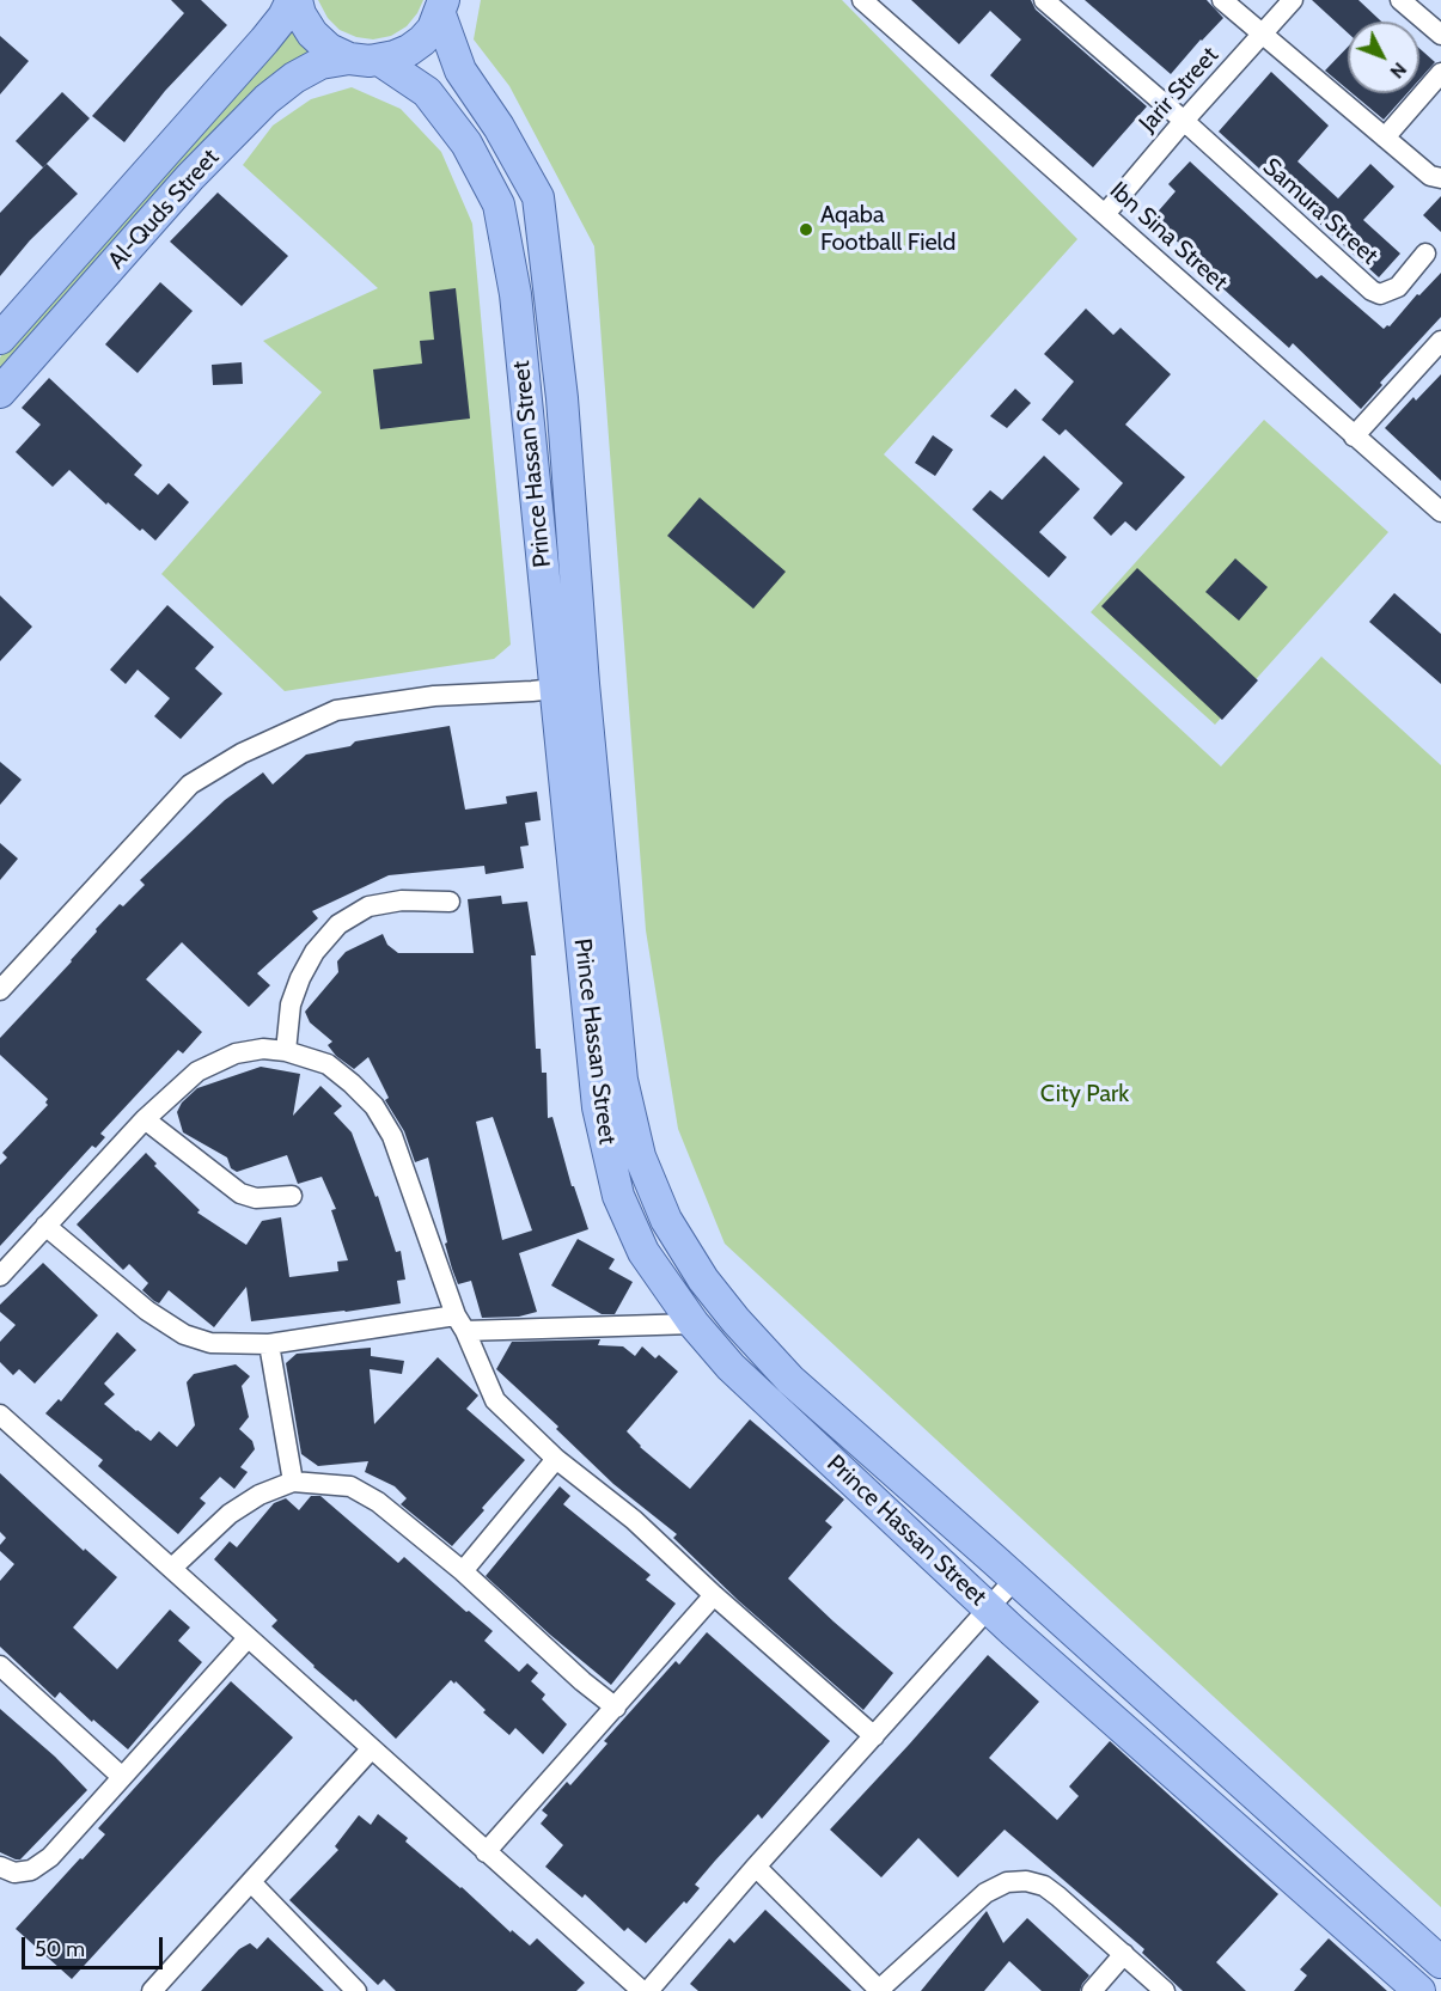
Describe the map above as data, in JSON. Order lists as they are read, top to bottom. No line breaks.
{"streets":{"main road":["Al-Quds Street","Prince Hassan Street"],"street":["Jarir Street","Samura Street","Ibn Sina Street"]},"crossings":[["Jarir Street","Samura Street"],["Jarir Street","Ibn Sina Street"],["Al-Quds Street","Prince Hassan Street"]],"parks":["City Park"],"places":["Aqaba Football Field"],"scale_bar":"50 m","north":"bottom right"}
